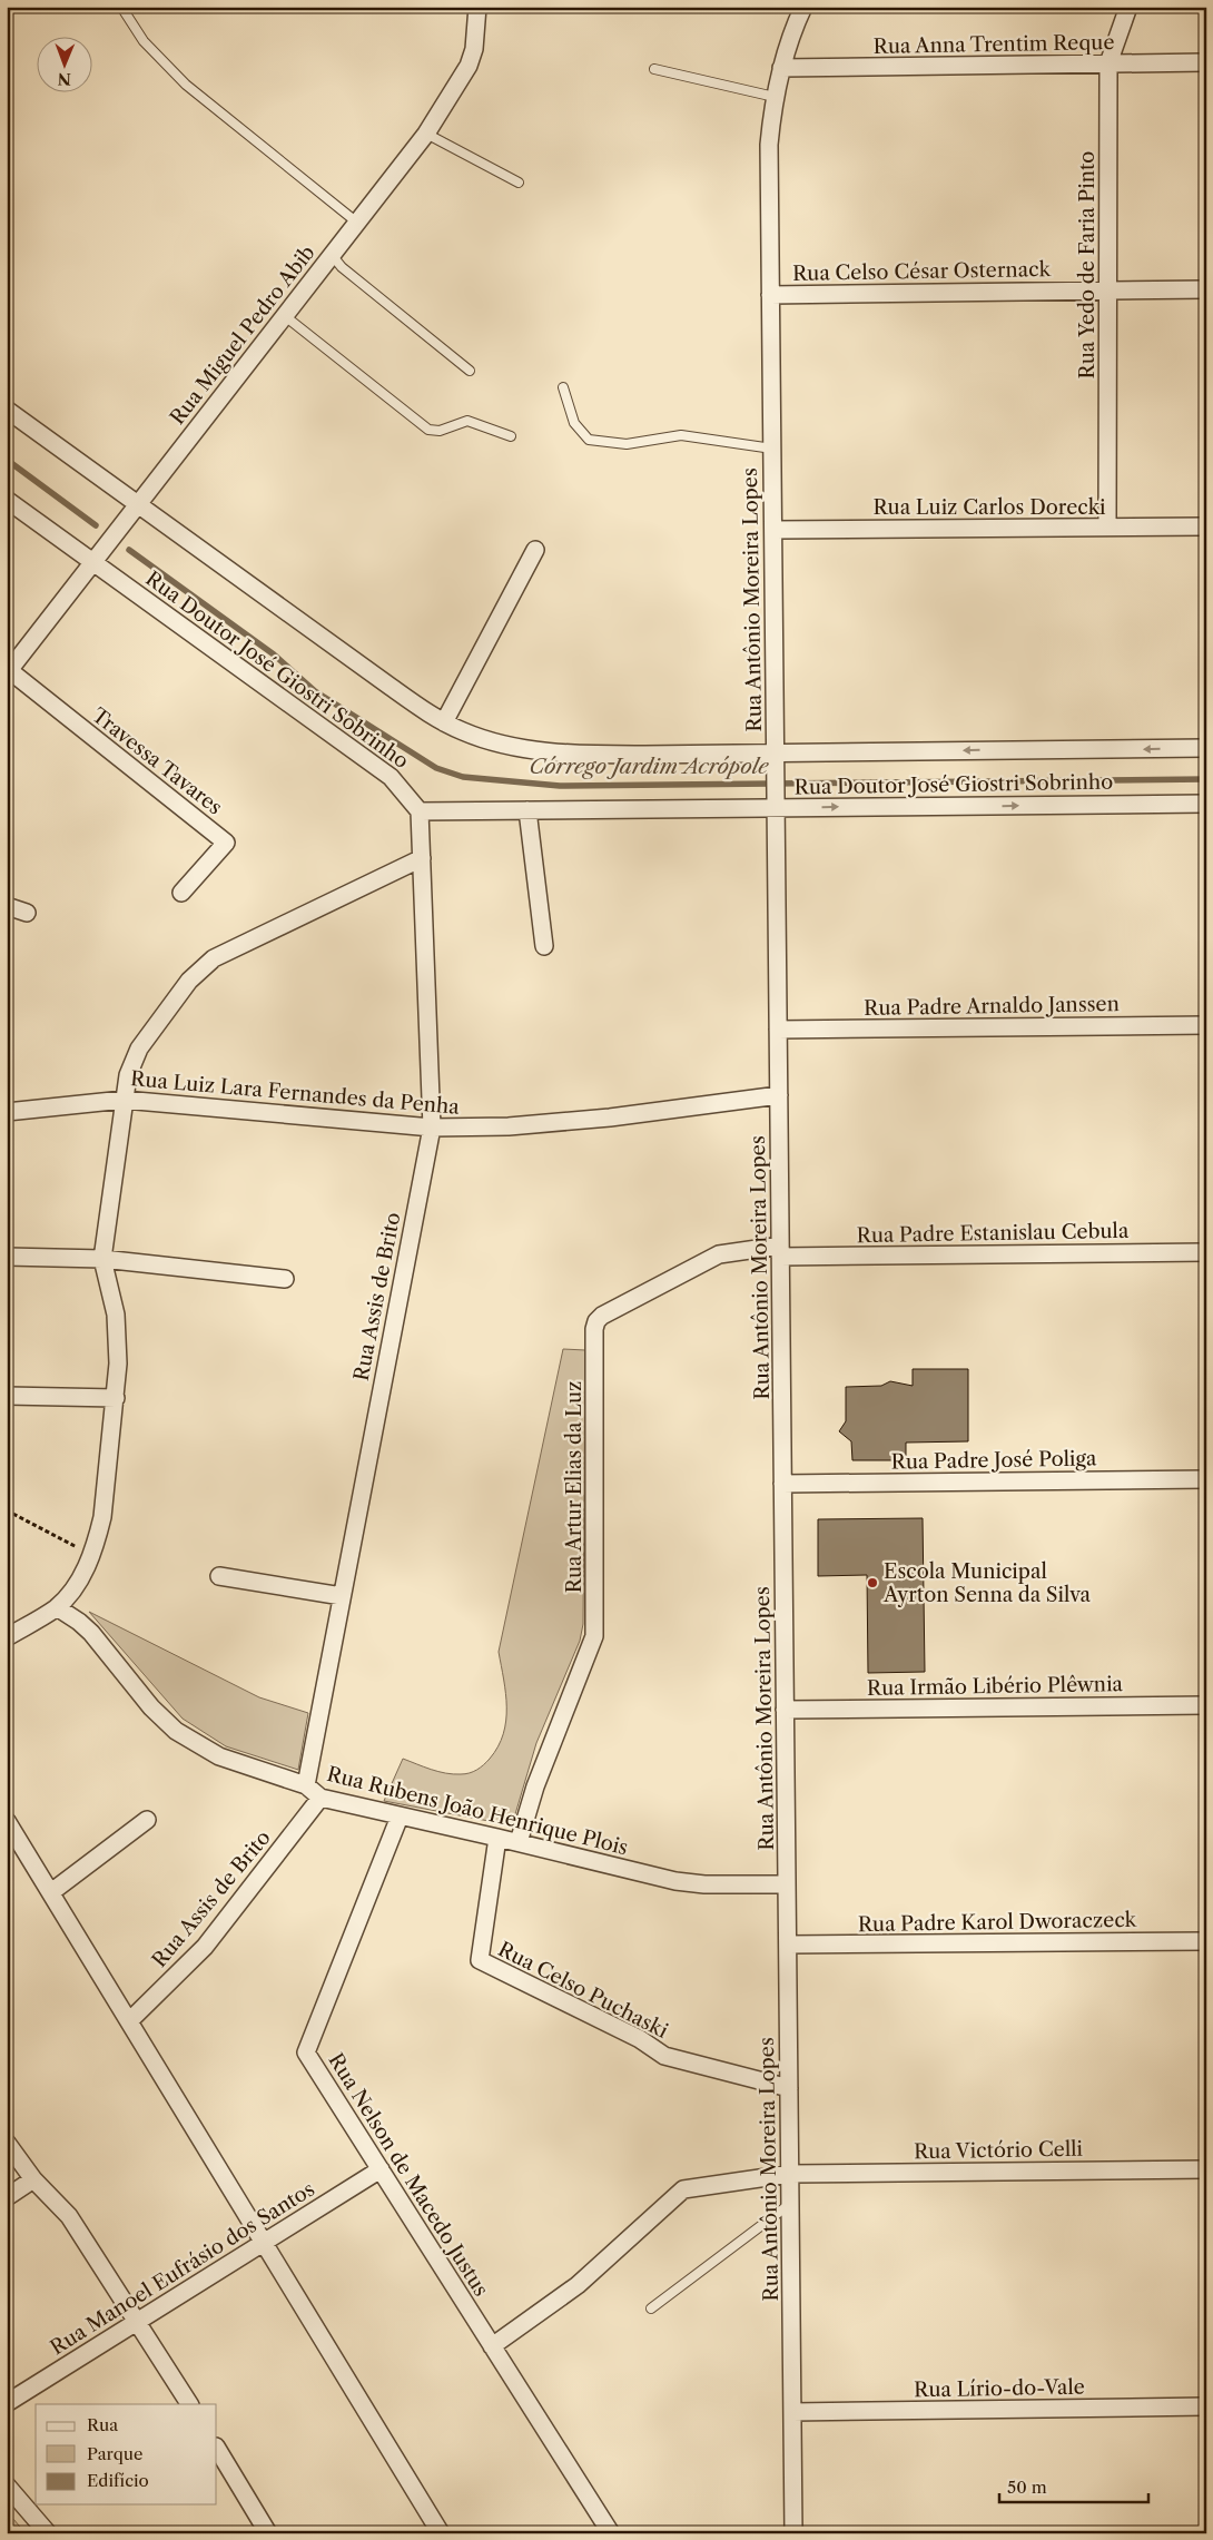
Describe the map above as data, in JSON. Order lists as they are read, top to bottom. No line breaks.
{"streets":{"street":["Rua Anna Trentim Reque","Rua Yedo de Faria Pinto","Rua Celso César Osternack","Rua Miguel Pedro Abib","Rua Luiz Carlos Dorecki","Rua Antônio Moreira Lopes","Rua Doutor José Giostri Sobrinho","Travessa Tavares","Rua Padre Arnaldo Janssen","Rua Luiz Lara Fernandes da Penha","Rua Padre Estanislau Cebula","Rua Assis de Brito","Rua Padre José Poliga","Rua Artur Elias da Luz","Rua Irmão Libério Plêwnia","Rua Rubens João Henrique Plois","Rua Padre Karol Dworaczeck","Rua Celso Puchaski","Rua Victório Celli","Rua Nelson de Macedo Justus","Rua Manoel Eufrásio dos Santos","Rua Lírio-do-Vale"]},"crossings":[["Rua Anna Trentim Reque","Rua Yedo de Faria Pinto"],["Rua Anna Trentim Reque","Rua Antônio Moreira Lopes"],["Rua Yedo de Faria Pinto","Rua Celso César Osternack"],["Rua Yedo de Faria Pinto","Rua Luiz Carlos Dorecki"],["Rua Celso César Osternack","Rua Antônio Moreira Lopes"],["Rua Miguel Pedro Abib","Rua Doutor José Giostri Sobrinho"],["Rua Miguel Pedro Abib","Travessa Tavares"],["Rua Luiz Carlos Dorecki","Rua Antônio Moreira Lopes"],["Rua Antônio Moreira Lopes","Rua Doutor José Giostri Sobrinho"],["Rua Antônio Moreira Lopes","Rua Padre Arnaldo Janssen"],["Rua Antônio Moreira Lopes","Rua Luiz Lara Fernandes da Penha"],["Rua Antônio Moreira Lopes","Rua Padre Estanislau Cebula"],["Rua Antônio Moreira Lopes","Rua Padre José Poliga"],["Rua Antônio Moreira Lopes","Rua Artur Elias da Luz"],["Rua Antônio Moreira Lopes","Rua Irmão Libério Plêwnia"],["Rua Antônio Moreira Lopes","Rua Rubens João Henrique Plois"],["Rua Antônio Moreira Lopes","Rua Padre Karol Dworaczeck"],["Rua Antônio Moreira Lopes","Rua Celso Puchaski"],["Rua Antônio Moreira Lopes","Rua Victório Celli"],["Rua Antônio Moreira Lopes","Rua Lírio-do-Vale"],["Rua Doutor José Giostri Sobrinho","Rua Assis de Brito"],["Rua Luiz Lara Fernandes da Penha","Rua Assis de Brito"],["Rua Padre Estanislau Cebula","Rua Artur Elias da Luz"],["Rua Assis de Brito","Rua Rubens João Henrique Plois"],["Rua Artur Elias da Luz","Rua Rubens João Henrique Plois"],["Rua Rubens João Henrique Plois","Rua Celso Puchaski"],["Rua Rubens João Henrique Plois","Rua Nelson de Macedo Justus"],["Rua Victório Celli","Rua Nelson de Macedo Justus"],["Rua Nelson de Macedo Justus","Rua Manoel Eufrásio dos Santos"]],"water":["Córrego Jardim Acrópole"],"places":["Escola Municipal Ayrton Senna da Silva"],"legend":["Rua","Parque","Edifício"],"scale_bar":"50 m","north":"bottom"}
